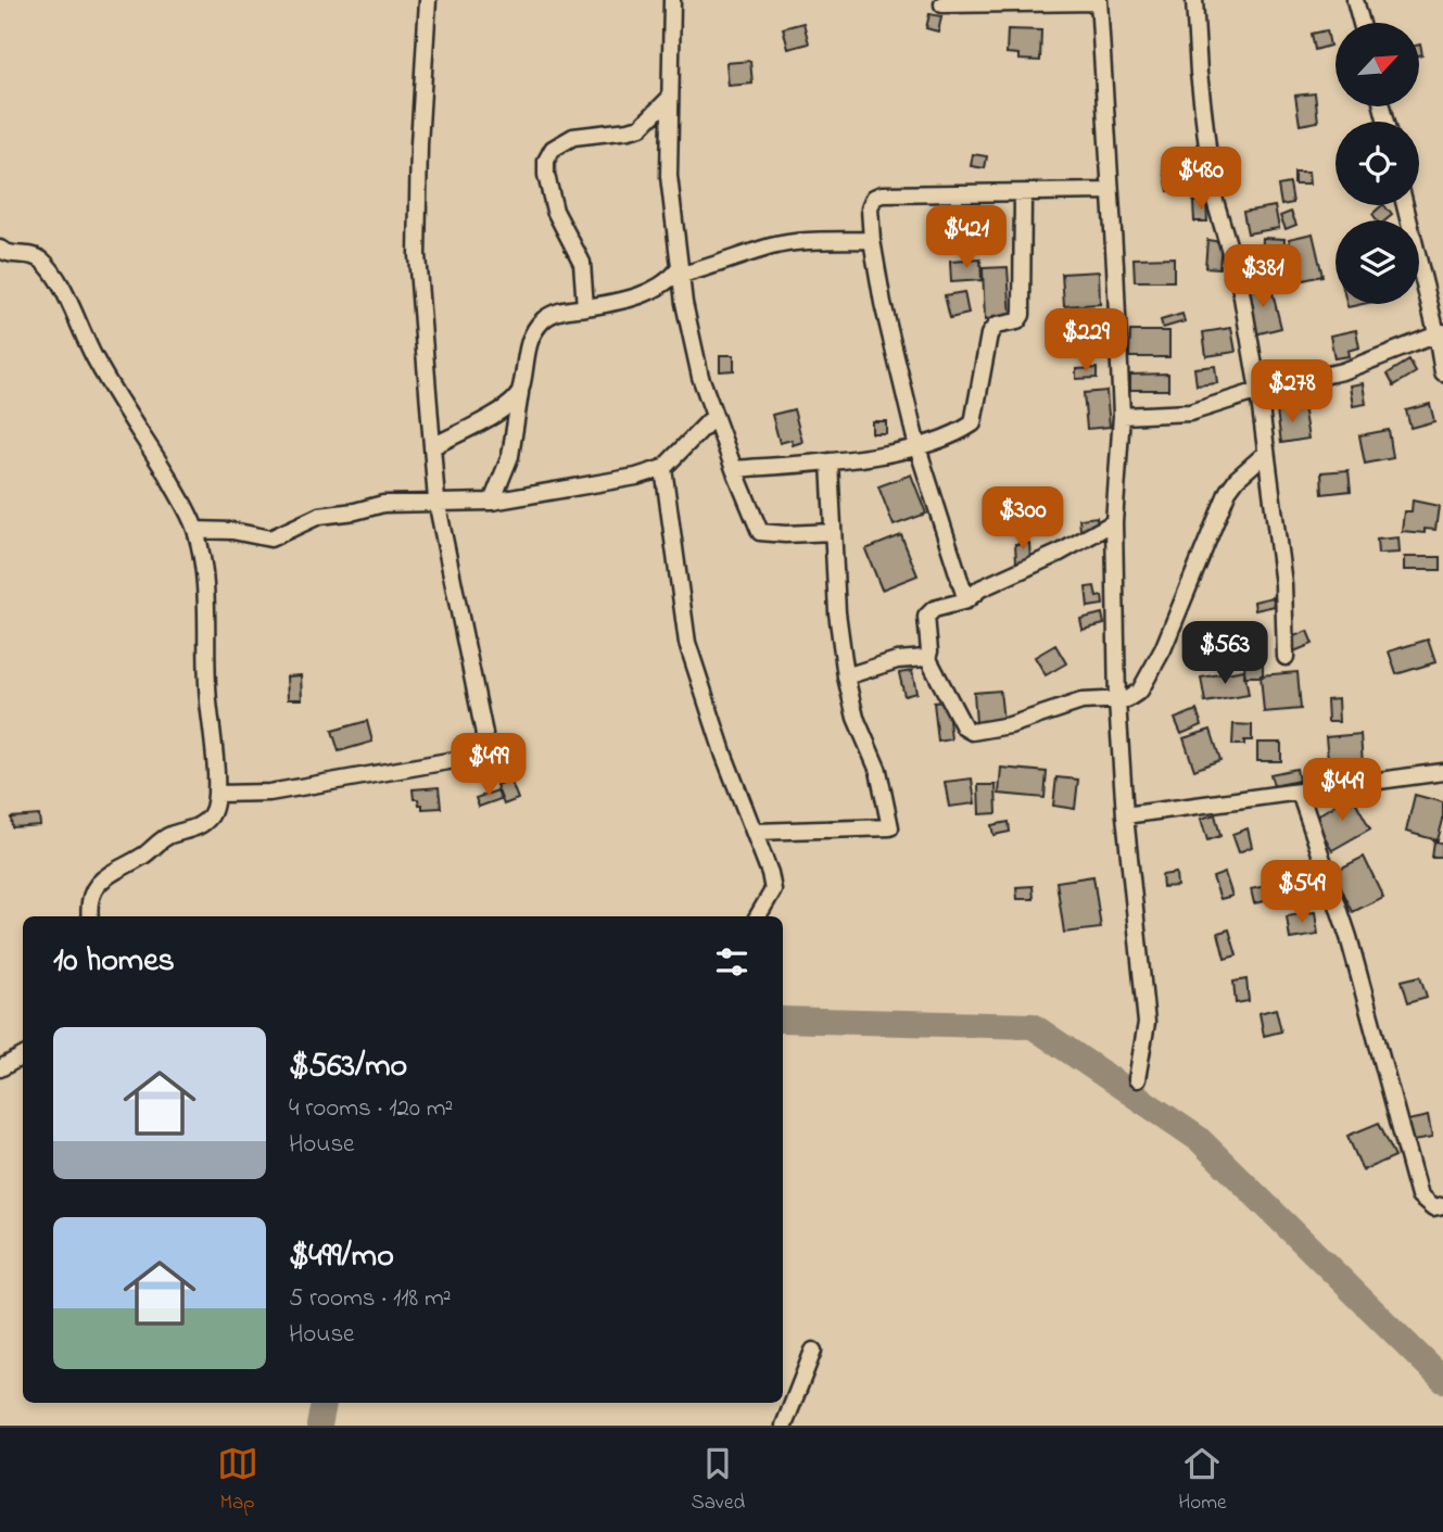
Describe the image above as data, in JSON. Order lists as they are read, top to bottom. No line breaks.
{"north":"top right","page":{"price":["$480","$421","$381","$229","$278","$300","$563","$499","$449","$549"],"heading":"10 homes","list":[{"name":"$563/mo","note":"4 rooms · 120 m² · House"},{"name":"$499/mo","note":"5 rooms · 118 m² · House"}],"tabs":["Map","Saved","Home"]}}
